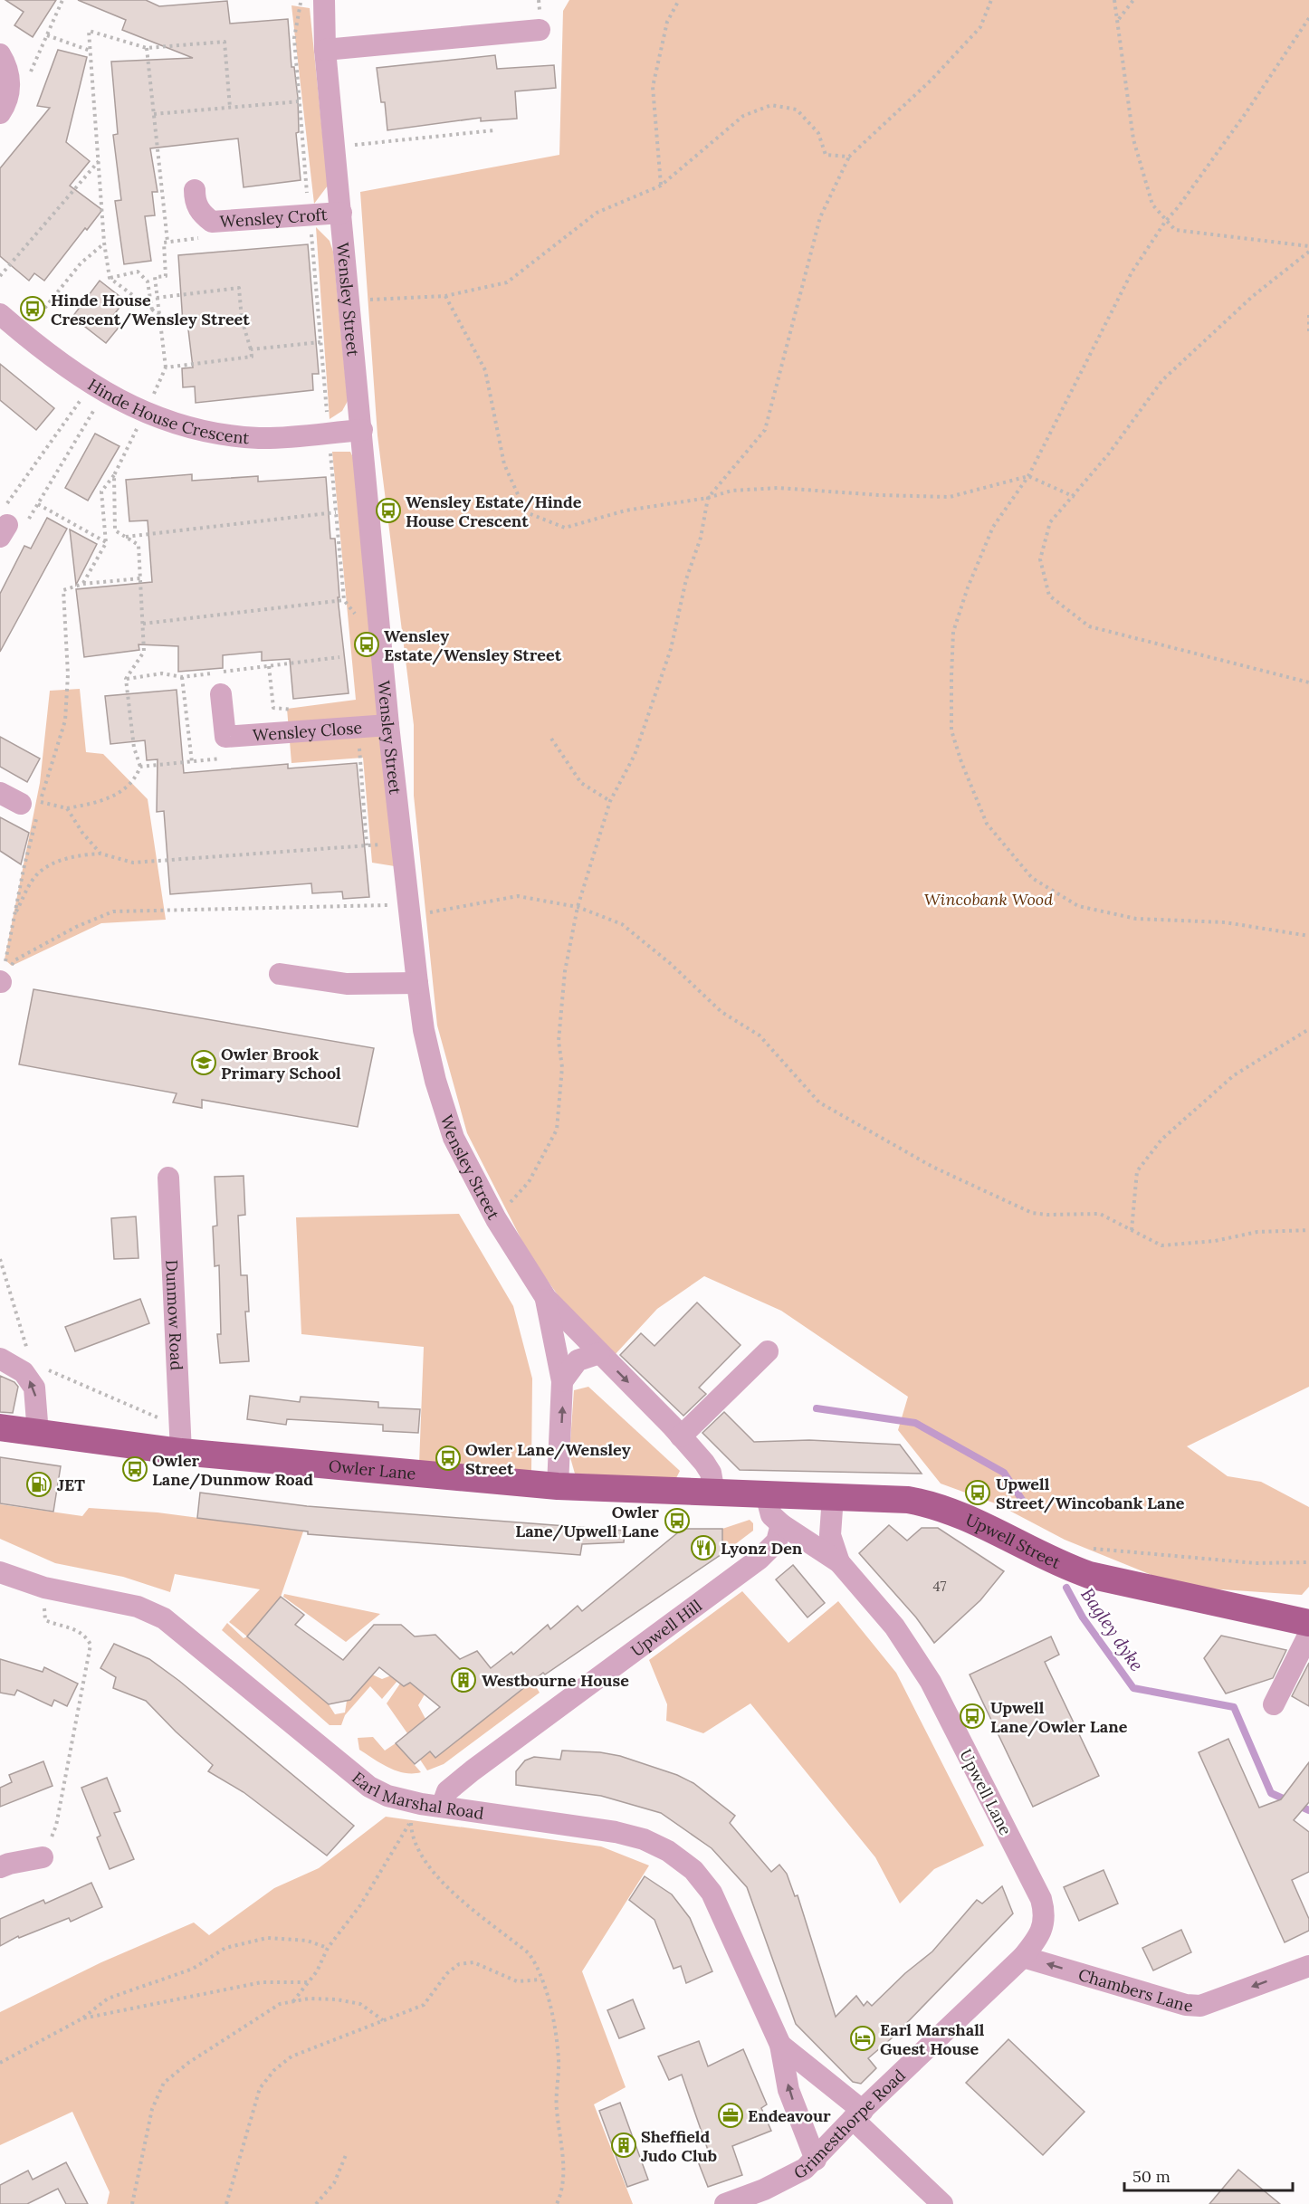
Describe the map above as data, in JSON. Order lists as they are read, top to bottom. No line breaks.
{"streets":{"main road":["Owler Lane","Upwell Street"],"street":["Wensley Croft","Wensley Street","Hinde House Crescent","Wensley Close","Dunmow Road","Upwell Hill","Earl Marshal Road","Upwell Lane","Chambers Lane","Grimesthorpe Road"]},"crossings":[["Wensley Croft","Wensley Street"],["Wensley Street","Hinde House Crescent"],["Wensley Street","Wensley Close"],["Wensley Street","Owler Lane"],["Wensley Street","Upwell Street"],["Dunmow Road","Owler Lane"],["Owler Lane","Upwell Street"],["Upwell Street","Upwell Lane"],["Upwell Hill","Earl Marshal Road"],["Upwell Hill","Upwell Lane"],["Earl Marshal Road","Grimesthorpe Road"],["Upwell Lane","Grimesthorpe Road"],["Chambers Lane","Grimesthorpe Road"]],"one_way":["Chambers Lane"],"water":["Bagley dyke"],"parks":["Wincobank Wood"],"places":{"bus stop":["Hinde House Crescent/Wensley Street","Wensley Estate/Hinde House Crescent","Wensley Estate/Wensley Street","Owler Lane/Wensley Street","Owler Lane/Dunmow Road","Upwell Street/Wincobank Lane","Owler Lane/Upwell Lane","Upwell Lane/Owler Lane"],"school or university":["Owler Brook Primary School"],"fuel station":["JET"],"restaurant":["Lyonz Den"],"building":["Westbourne House","Sheffield Judo Club"],"hotel":["Earl Marshall Guest House"],"office":["Endeavour"]},"house_numbers":["47"],"scale_bar":"50 m"}
